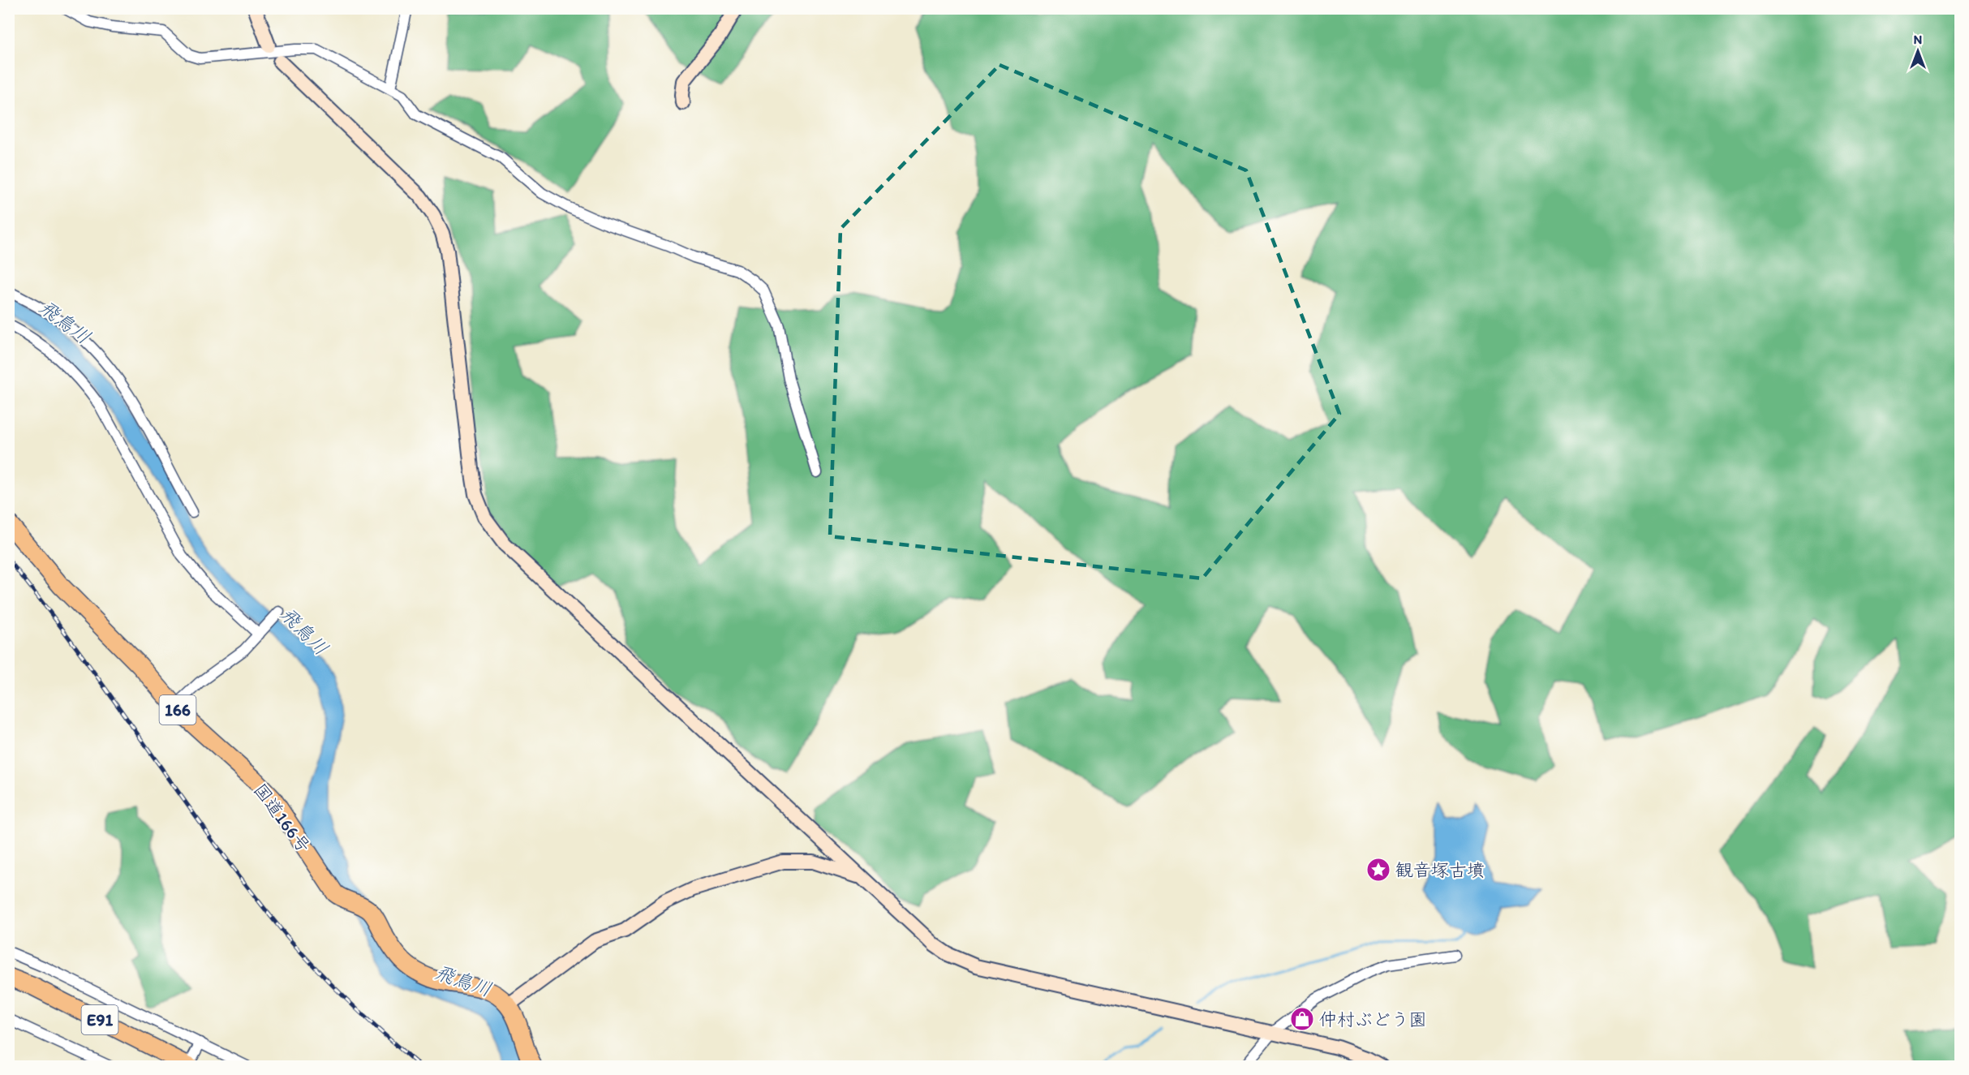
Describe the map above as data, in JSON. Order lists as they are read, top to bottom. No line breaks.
{"streets":{"highway":["166","国道166号","E91"]},"water":["飛鳥川"],"places":{"place":["観音塚古墳"],"shop":["仲村ぶどう園"]},"north":"top"}
